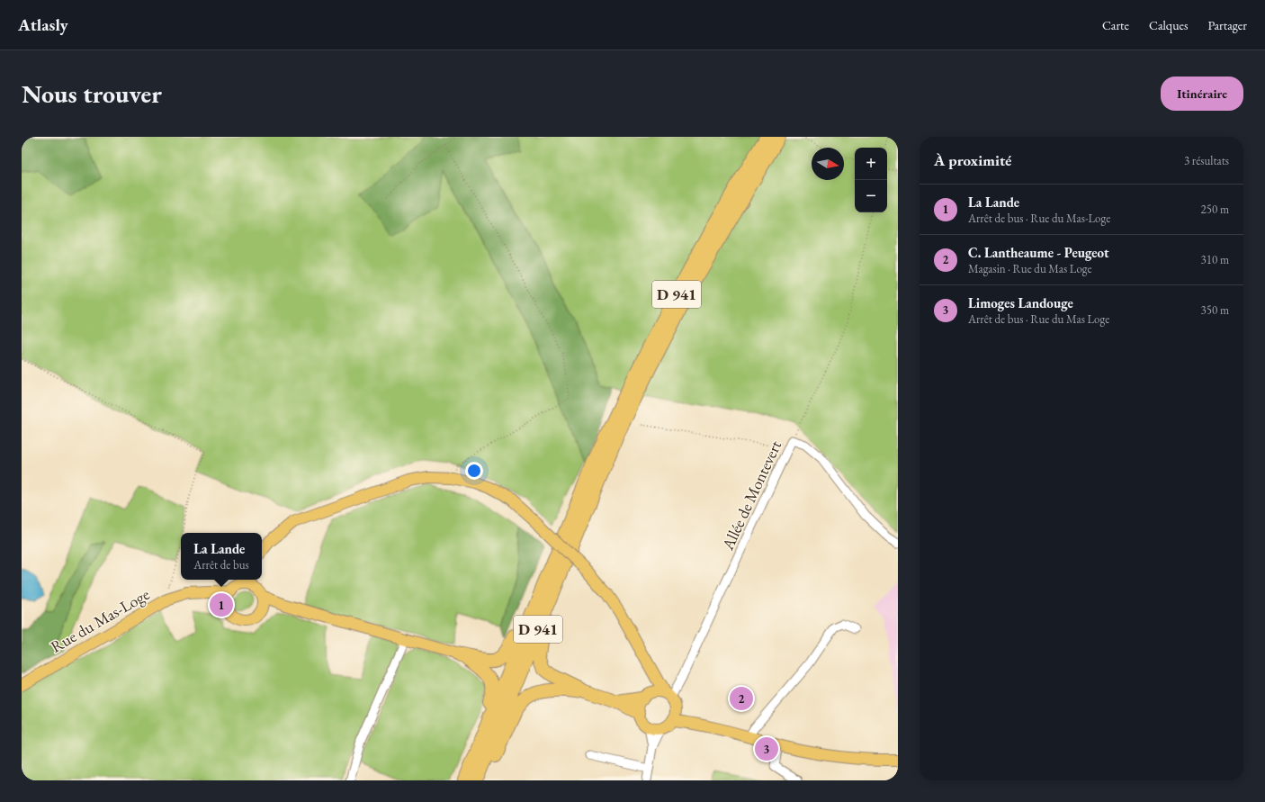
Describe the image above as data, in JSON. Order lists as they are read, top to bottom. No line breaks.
{"streets":{"highway":["D 941"],"main road":["Rue du Mas-Loge"],"street":["Allée de Montevert"]},"north":"right","page":{"header":"Atlasly","nav":["Carte","Calques","Partager"],"buttons":"Itinéraire","title":"Nous trouver","heading":["À proximité","3 résultats"],"map_buttons":["+","−"],"list":[{"mark":"1","name":"La Lande","note":"Arrêt de bus · Rue du Mas-Loge","value":"250 m"},{"mark":"2","name":"C. Lantheaume - Peugeot","note":"Magasin · Rue du Mas Loge","value":"310 m"},{"mark":"3","name":"Limoges Landouge","note":"Arrêt de bus · Rue du Mas Loge","value":"350 m"}],"popup":["La Lande","Arrêt de bus"],"pins":["1","2","3"]}}
